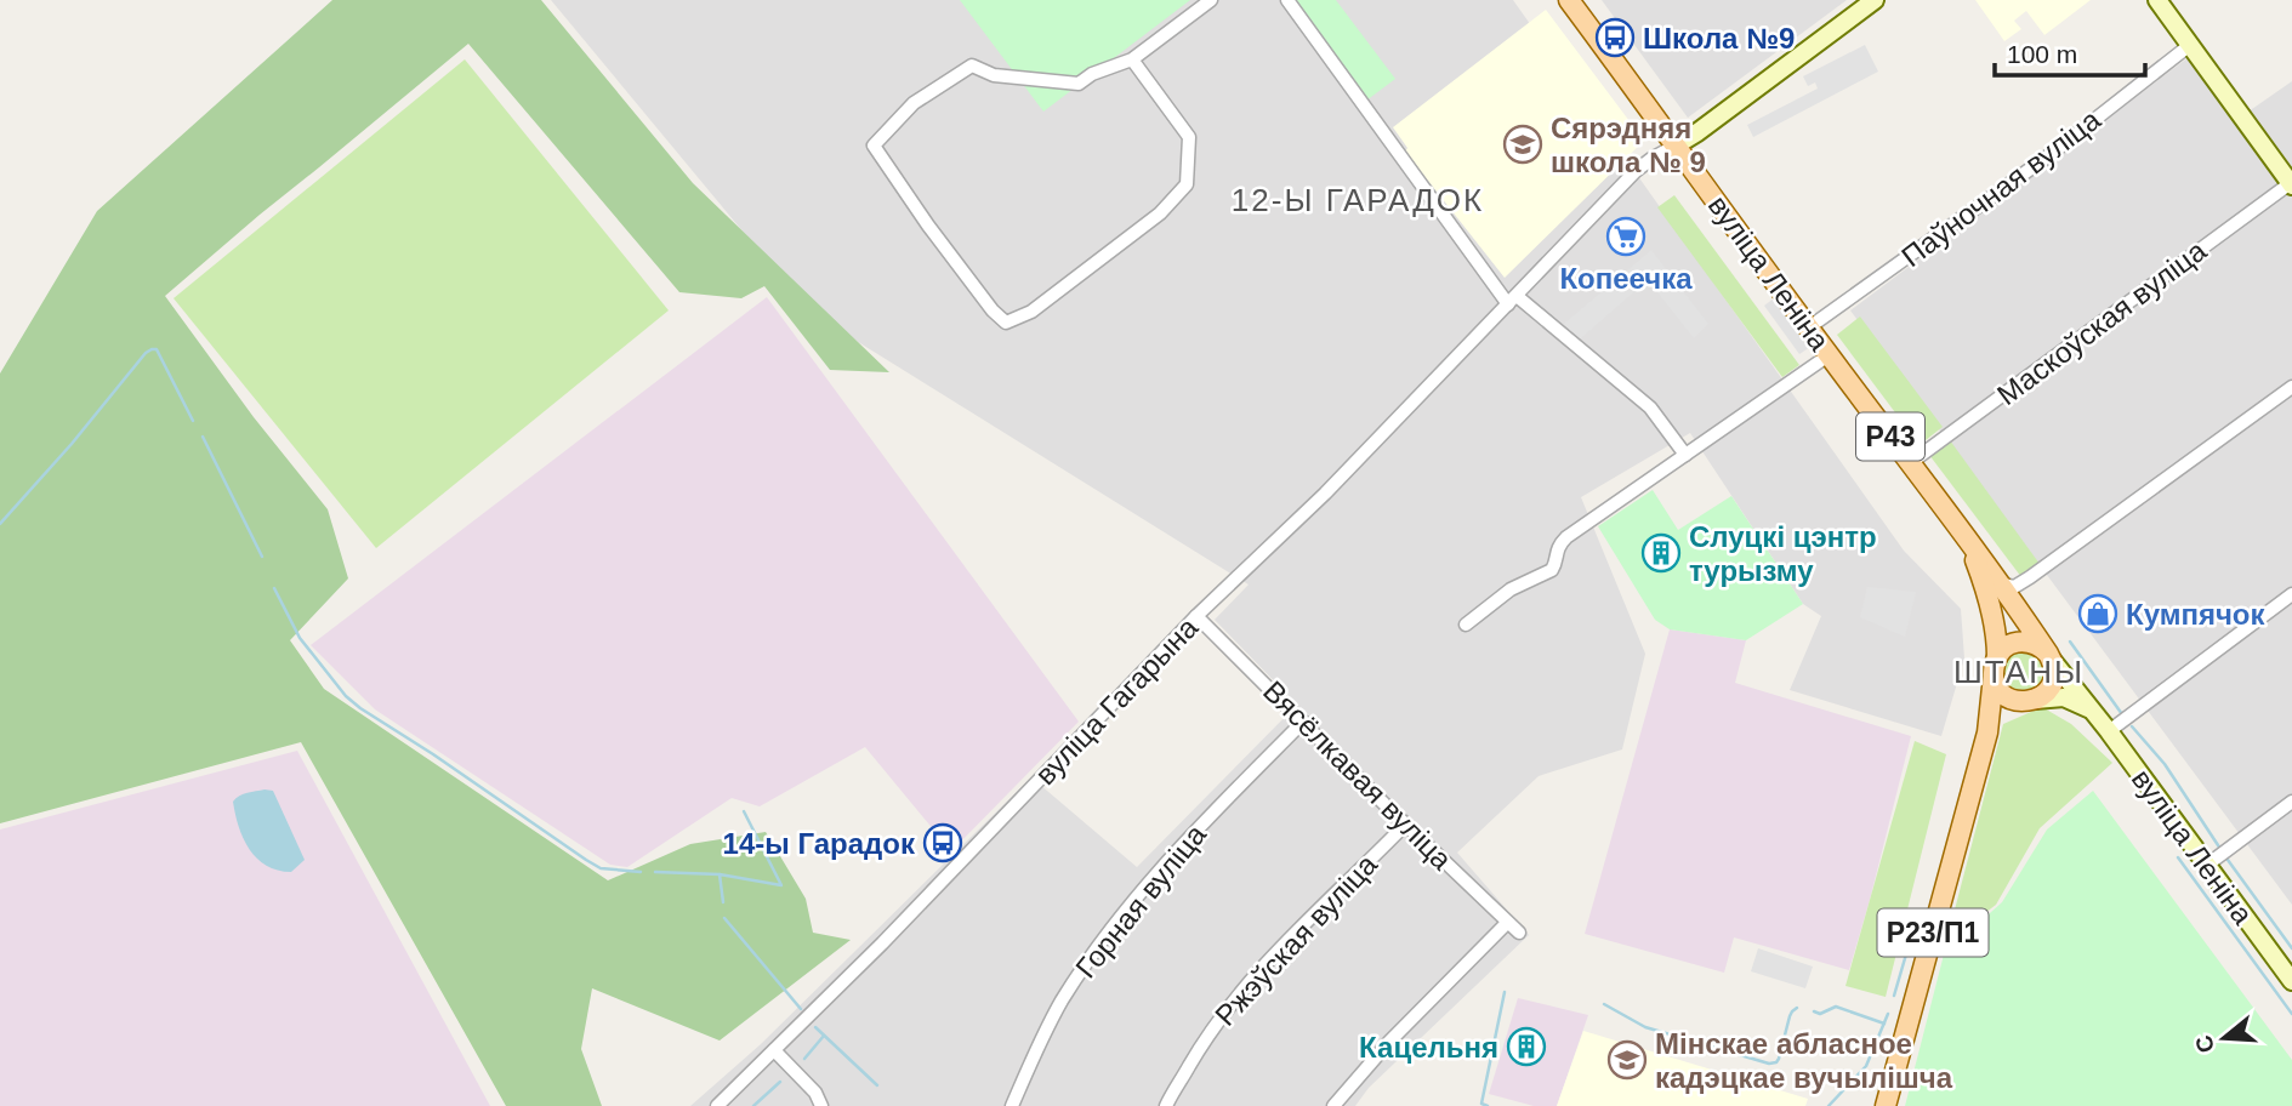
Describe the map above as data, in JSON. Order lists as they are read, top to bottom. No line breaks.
{"streets":{"main road":["вуліца Леніна","Р43","вуліца Гагарына","Р23/П1"],"street":["Паўночная вуліца","Маскоўская вуліца","Вясёлкавая вуліца","Горная вуліца","Ржэўская вуліца"]},"crossings":[["Паўночная вуліца","вуліца Леніна"],["вуліца Леніна","Маскоўская вуліца"],["вуліца Леніна","вуліца Гагарына"],["вуліца Леніна","Р23/П1"],["вуліца Гагарына","Вясёлкавая вуліца"],["Вясёлкавая вуліца","Горная вуліца"],["Вясёлкавая вуліца","Ржэўская вуліца"]],"districts":["12-Ы ГАРАДОК","ШТАНЫ"],"places":{"bus stop":["Школа №9","14-ы Гарадок"],"school or university":["Сярэдняя школа № 9","Мінскае абласное кадэцкае вучылішча"],"supermarket":["Копеечка"],"building":["Слуцкі цэнтр турызму","Кацельня"],"shop":["Кумпячок"]},"scale_bar":"100 m","north":"left"}
